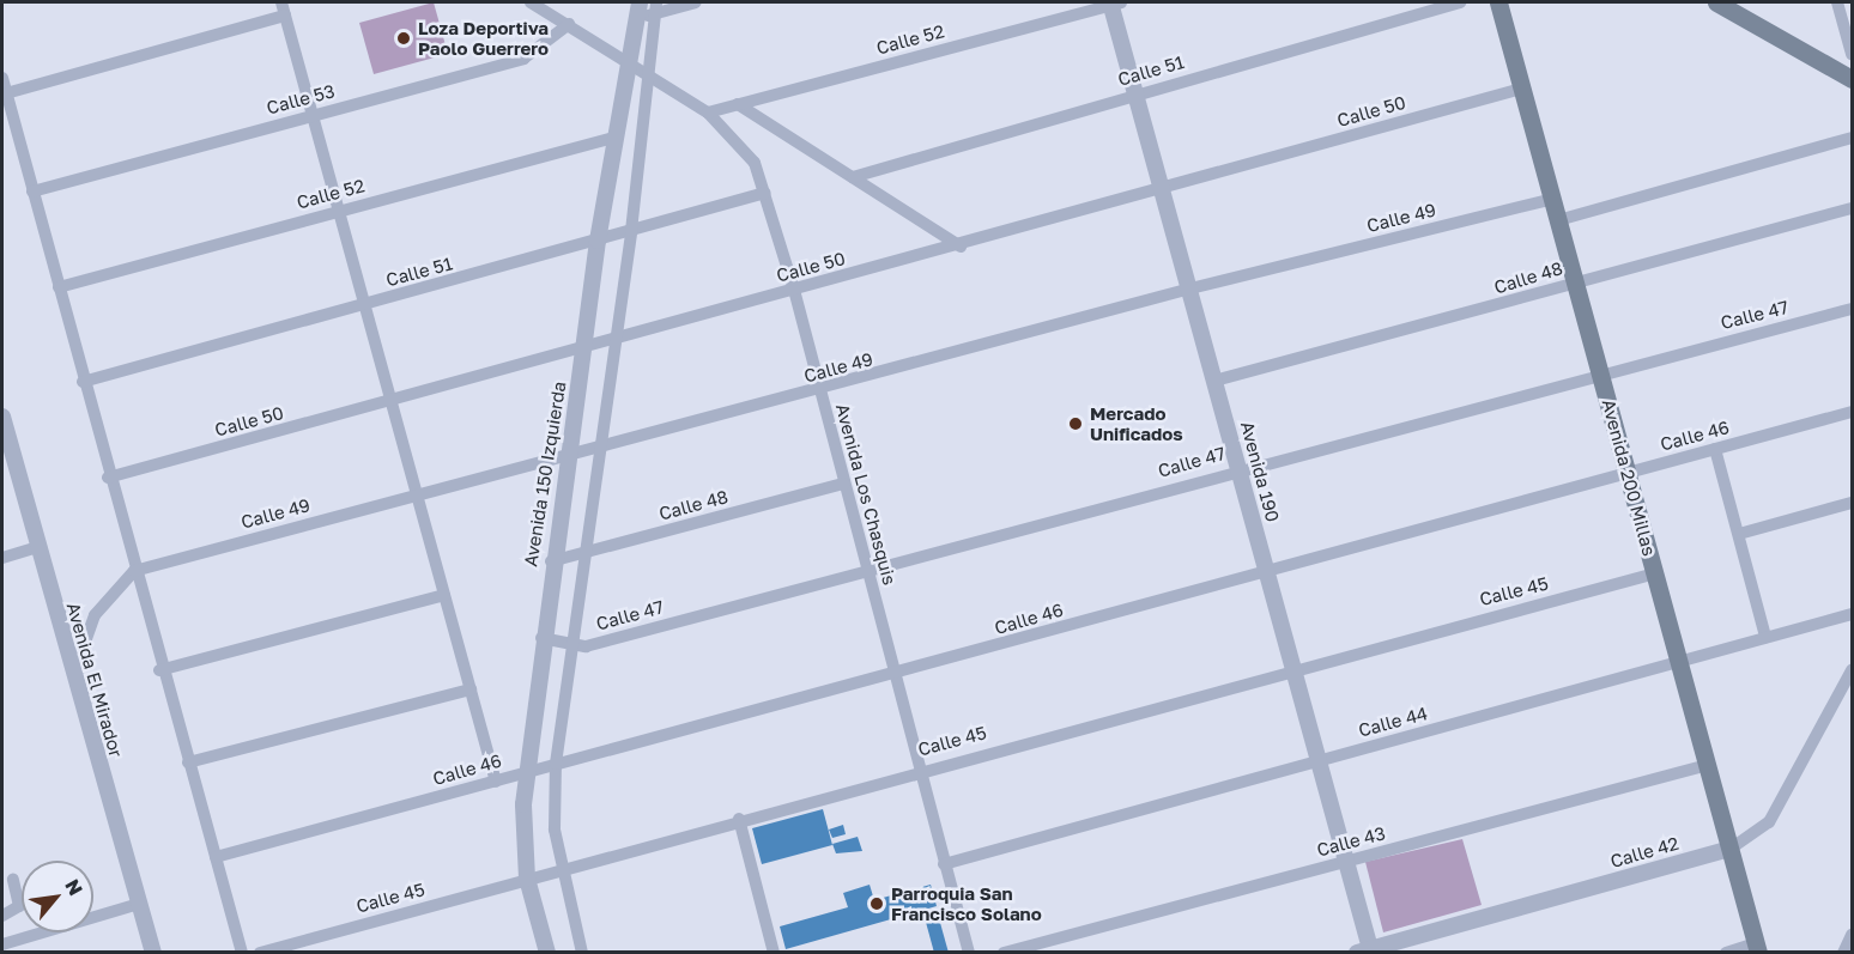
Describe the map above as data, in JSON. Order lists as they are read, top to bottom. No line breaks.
{"streets":{"main road":["Avenida 200 Millas"],"street":["Calle 52","Calle 51","Calle 53","Calle 50","Calle 49","Calle 48","Calle 47","Calle 46","Avenida 190","Avenida 150 Izquierda","Avenida Los Chasquis","Calle 45","Avenida El Mirador","Calle 44","Calle 43","Calle 42"]},"crossings":[["Calle 52","Avenida 190"],["Calle 52","Avenida 150 Izquierda"],["Calle 52","Avenida Los Chasquis"],["Calle 51","Avenida 190"],["Calle 51","Avenida 150 Izquierda"],["Calle 51","Avenida Los Chasquis"],["Calle 53","Avenida Los Chasquis"],["Calle 50","Avenida 190"],["Calle 50","Avenida 150 Izquierda"],["Calle 50","Avenida 200 Millas"],["Calle 50","Avenida Los Chasquis"],["Calle 49","Avenida 190"],["Calle 49","Avenida 150 Izquierda"],["Calle 49","Avenida 200 Millas"],["Calle 49","Avenida Los Chasquis"],["Calle 48","Avenida 190"],["Calle 48","Avenida 150 Izquierda"],["Calle 48","Avenida 200 Millas"],["Calle 48","Avenida Los Chasquis"],["Calle 47","Avenida 190"],["Calle 47","Avenida 150 Izquierda"],["Calle 47","Avenida 200 Millas"],["Calle 47","Avenida Los Chasquis"],["Calle 46","Avenida 190"],["Calle 46","Avenida 150 Izquierda"],["Calle 46","Avenida 200 Millas"],["Calle 46","Avenida Los Chasquis"],["Avenida 190","Calle 45"],["Avenida 190","Calle 44"],["Avenida 190","Calle 43"],["Avenida 190","Calle 42"],["Avenida 150 Izquierda","Avenida Los Chasquis"],["Avenida 150 Izquierda","Calle 45"],["Avenida 200 Millas","Calle 45"],["Avenida 200 Millas","Calle 44"],["Avenida 200 Millas","Calle 43"],["Avenida 200 Millas","Calle 42"],["Avenida Los Chasquis","Calle 45"],["Avenida Los Chasquis","Calle 44"]],"places":["Loza Deportiva Paolo Guerrero","Mercado Unificados","Parroquia San Francisco Solano"],"north":"top right"}
